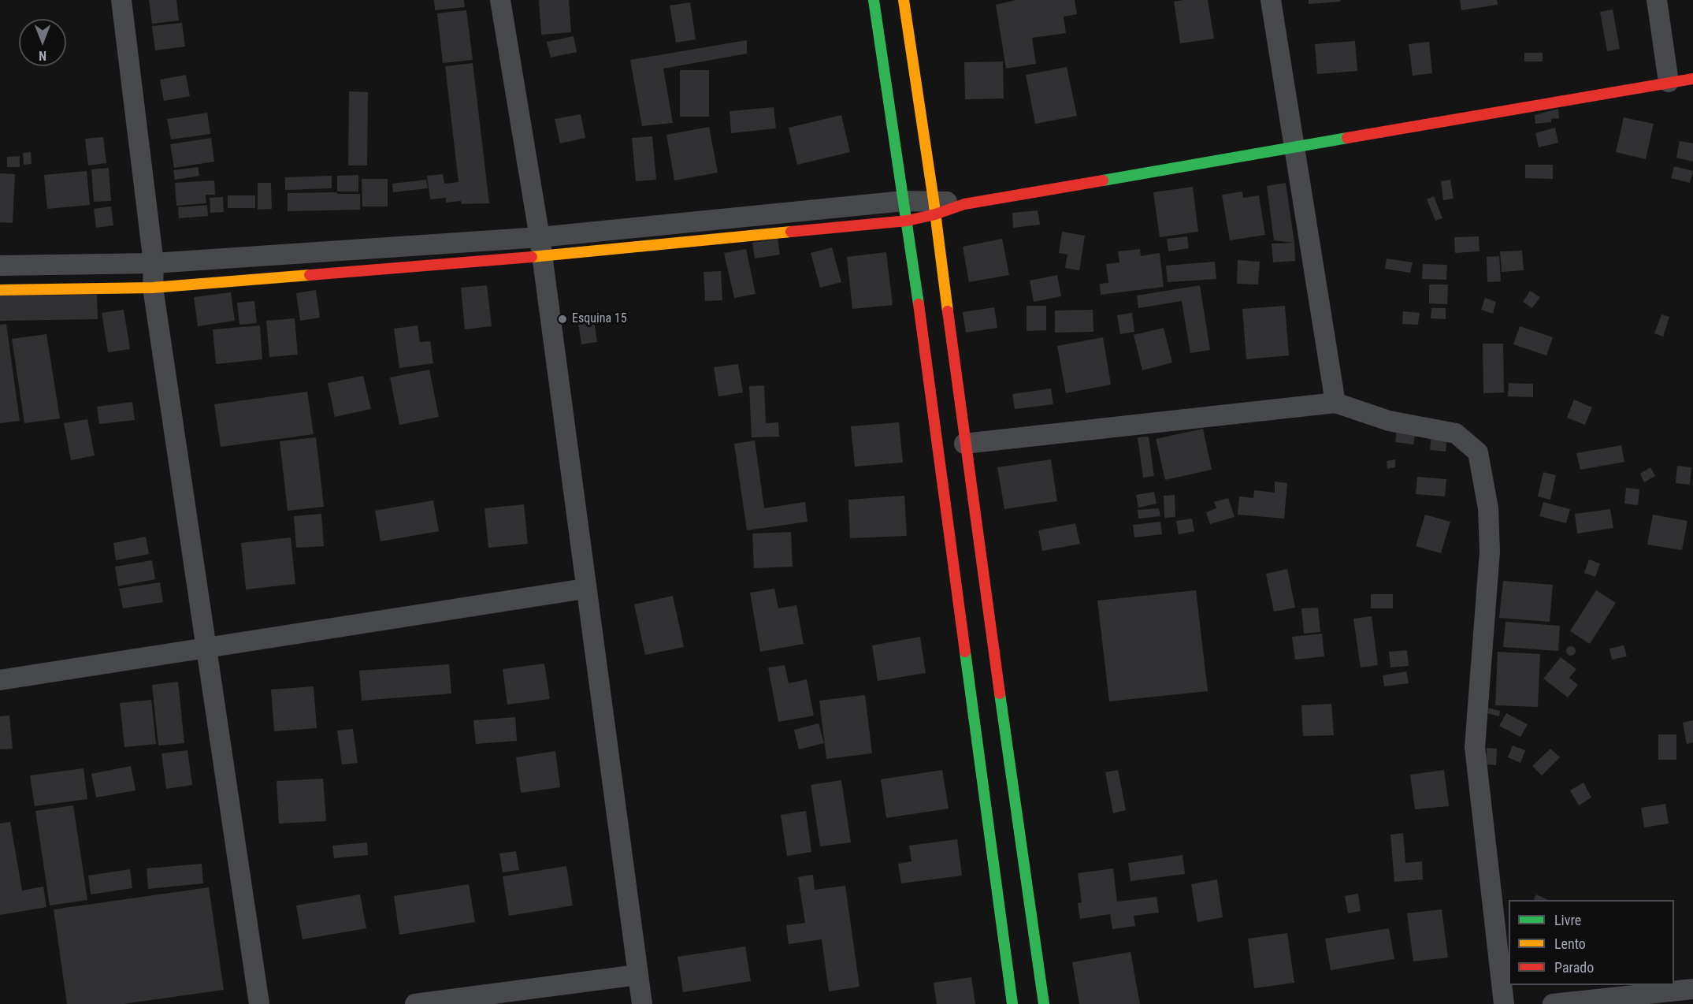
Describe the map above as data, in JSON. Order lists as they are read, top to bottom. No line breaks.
{"places":["Esquina 15"],"legend":["Livre","Lento","Parado"],"north":"bottom"}
